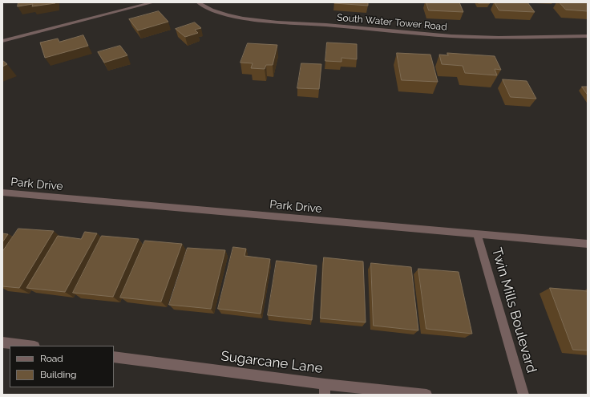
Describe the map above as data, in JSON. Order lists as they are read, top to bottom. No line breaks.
{"streets":{"street":["South Water Tower Road","Park Drive","Twin Mills Boulevard","Sugarcane Lane"]},"crossings":[["Park Drive","Twin Mills Boulevard"]],"legend":["Road","Building"]}
